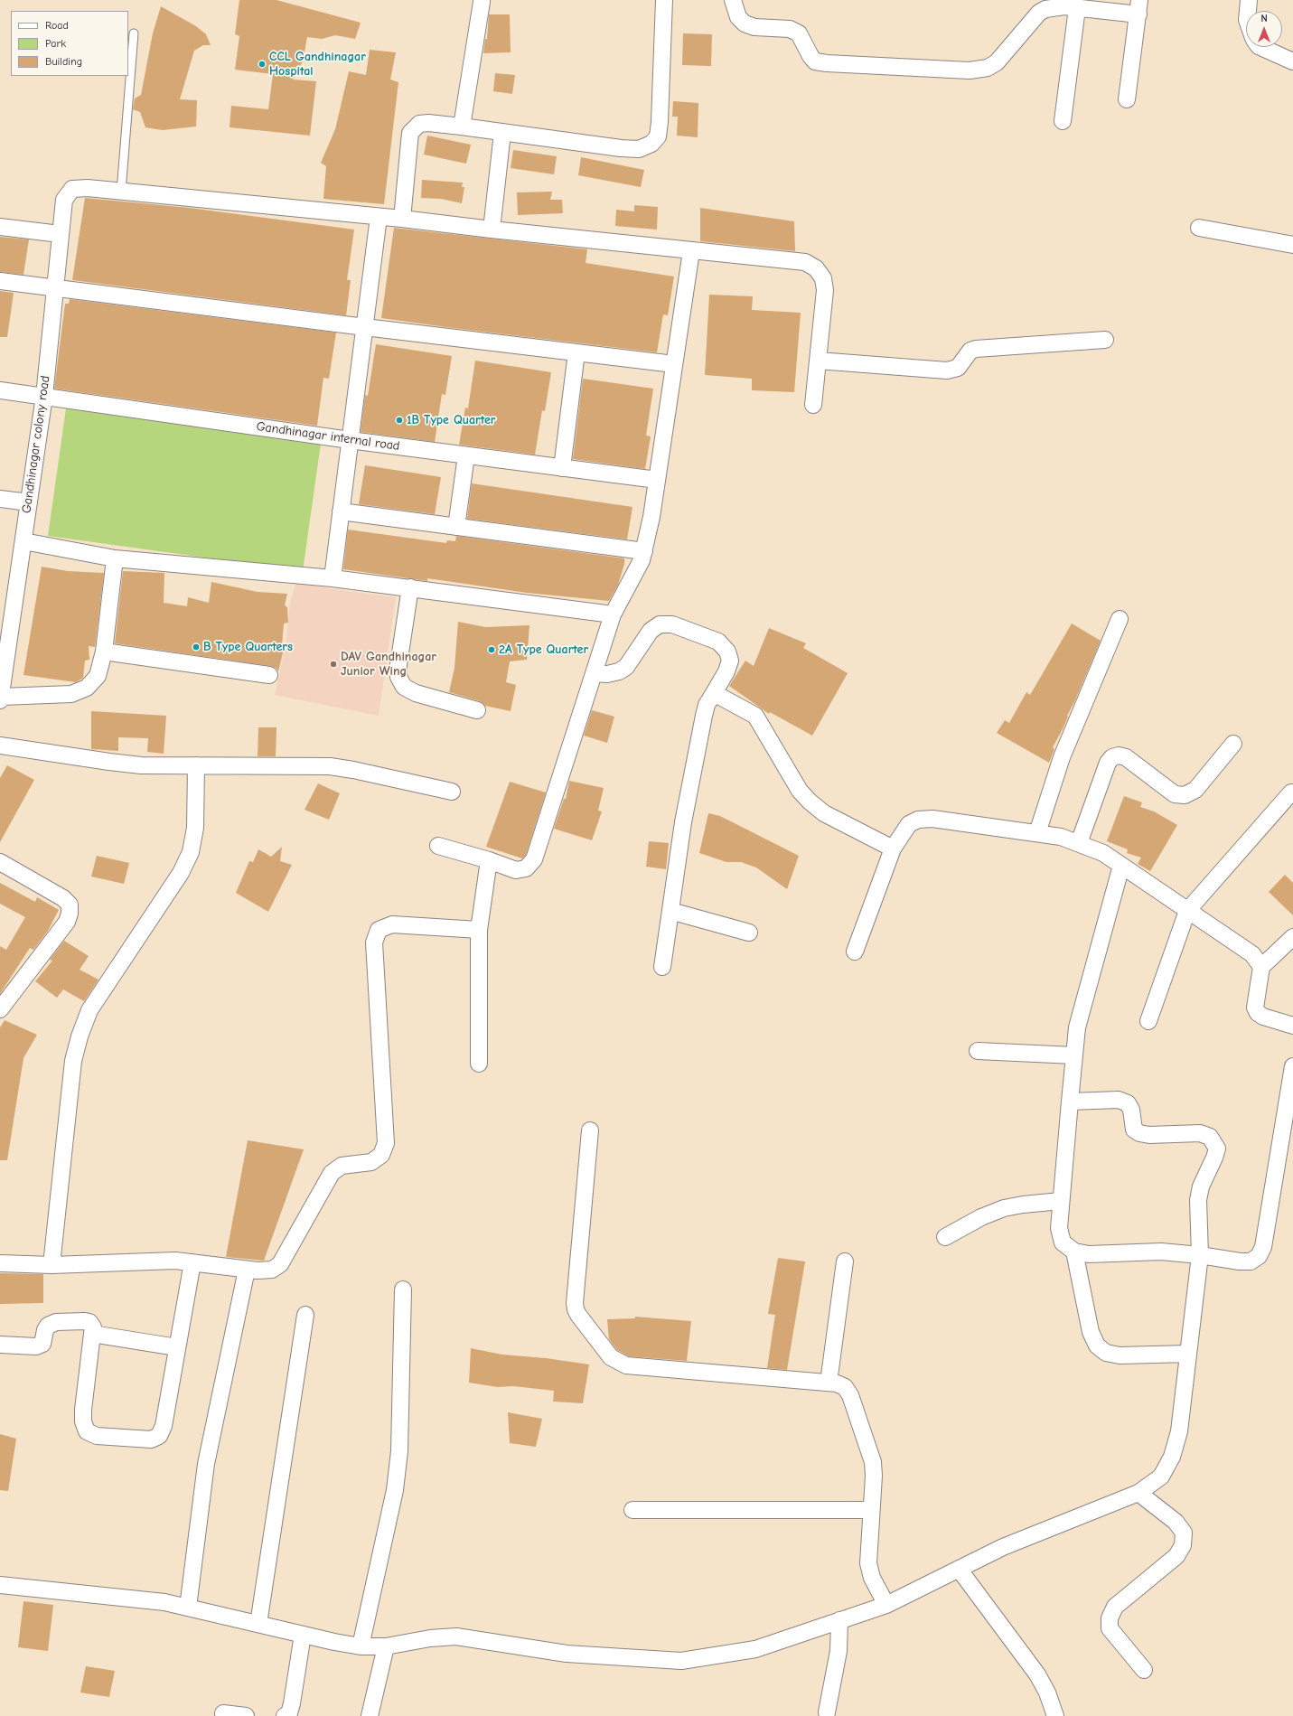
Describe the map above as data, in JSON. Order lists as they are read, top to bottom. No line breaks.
{"streets":{"street":["Gandhinagar internal road","Gandhinagar colony road"]},"crossings":[["Gandhinagar internal road","Gandhinagar colony road"]],"places":["CCL Gandhinagar Hospital","1B Type Quarter","B Type Quarters","2A Type Quarter","DAV Gandhinagar Junior Wing"],"legend":["Road","Park","Building"],"north":"top"}
